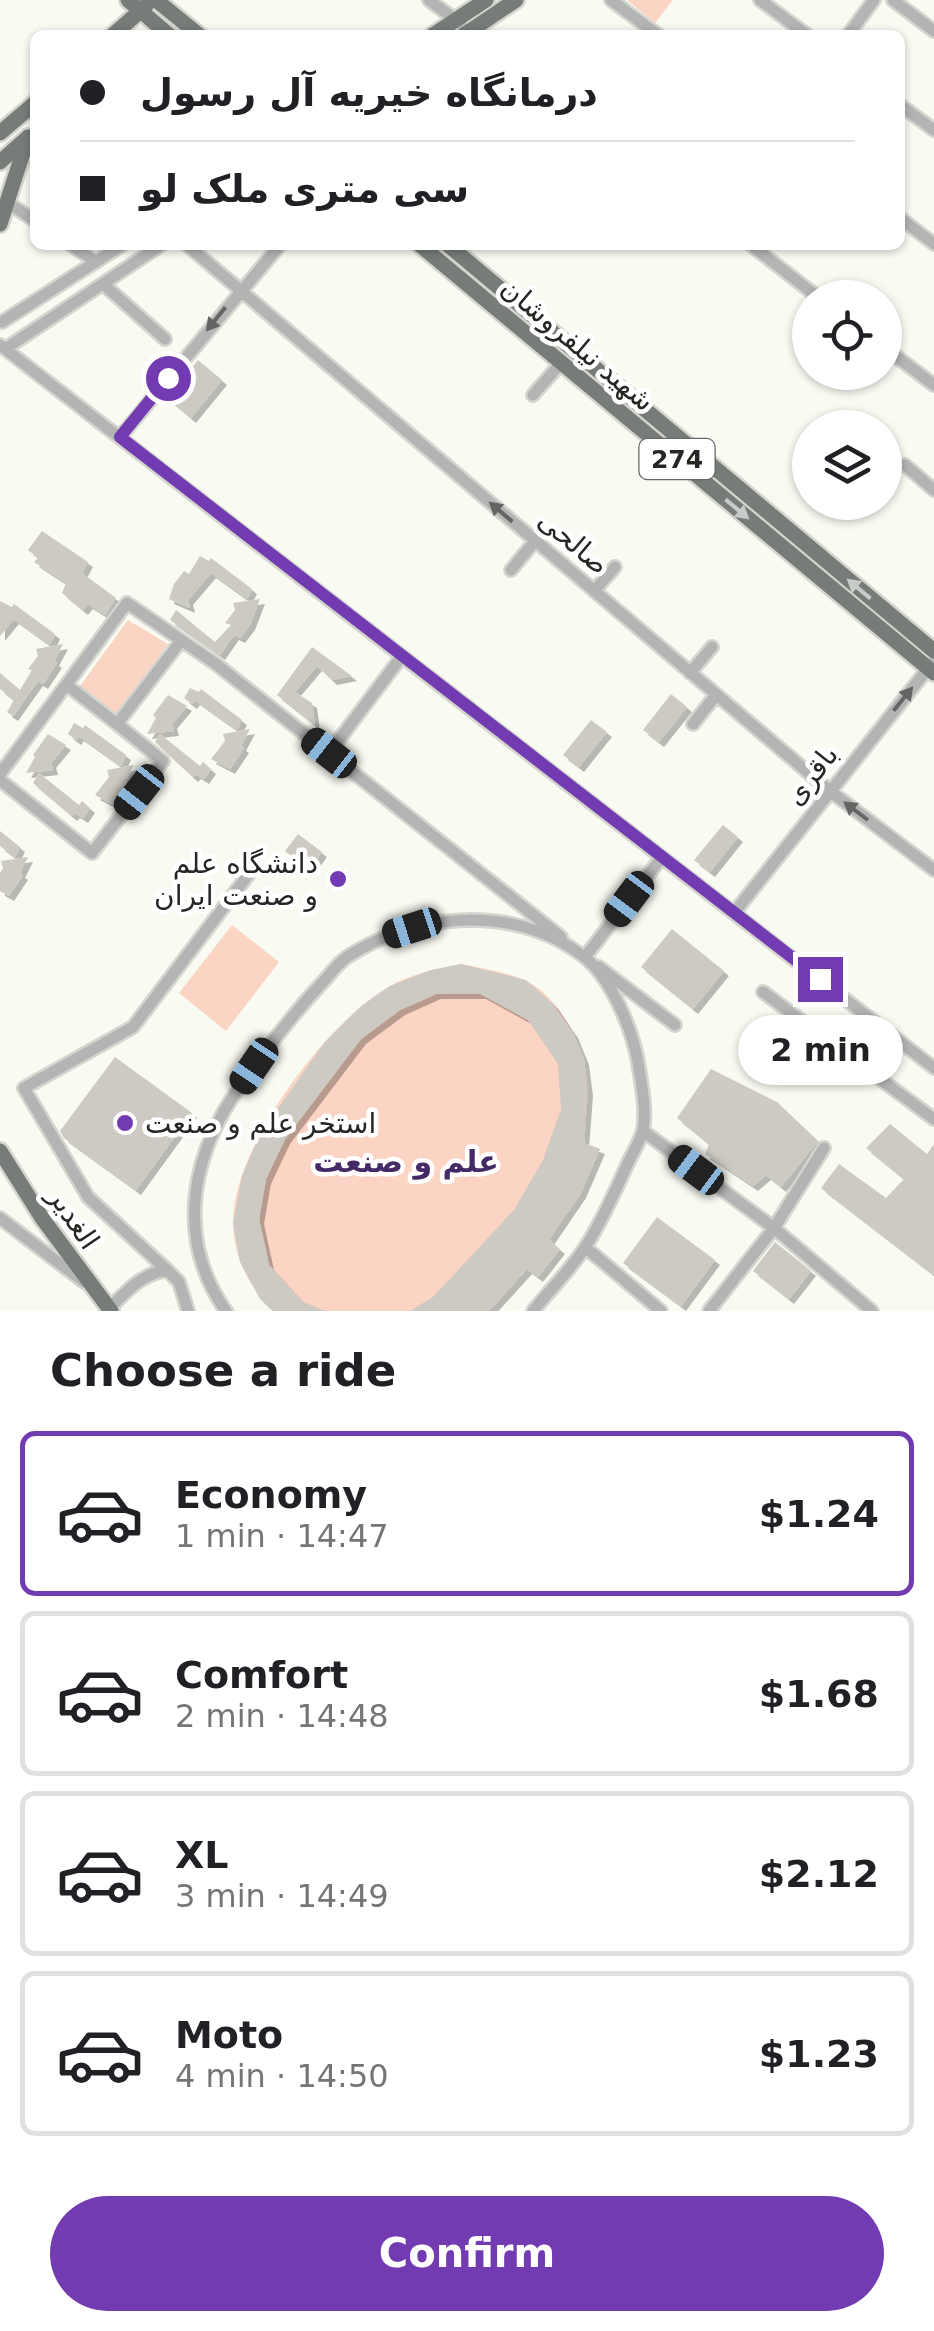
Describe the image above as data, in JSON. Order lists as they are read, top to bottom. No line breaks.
{"streets":{"main road":["شهید نیلفروشان","274","الغدیر"],"street":["صالحی","باقری"]},"crossings":[["شهید نیلفروشان","باقری"],["صالحی","باقری"]],"one_way":["صالحی","باقری"],"districts":["علم و صنعت"],"places":["دانشگاه علم و صنعت ایران","استخر علم و صنعت"],"page":{"banner":["درمانگاه خیریه آل رسول","سی متری ملک لو"],"bubble":"2 min","heading":"Choose a ride","list":[{"name":"Economy","note":"1 min · 14:47","value":"$1.24"},{"name":"Comfort","note":"2 min · 14:48","value":"$1.68"},{"name":"XL","note":"3 min · 14:49","value":"$2.12"},{"name":"Moto","note":"4 min · 14:50","value":"$1.23"}],"buttons":"Confirm"}}
